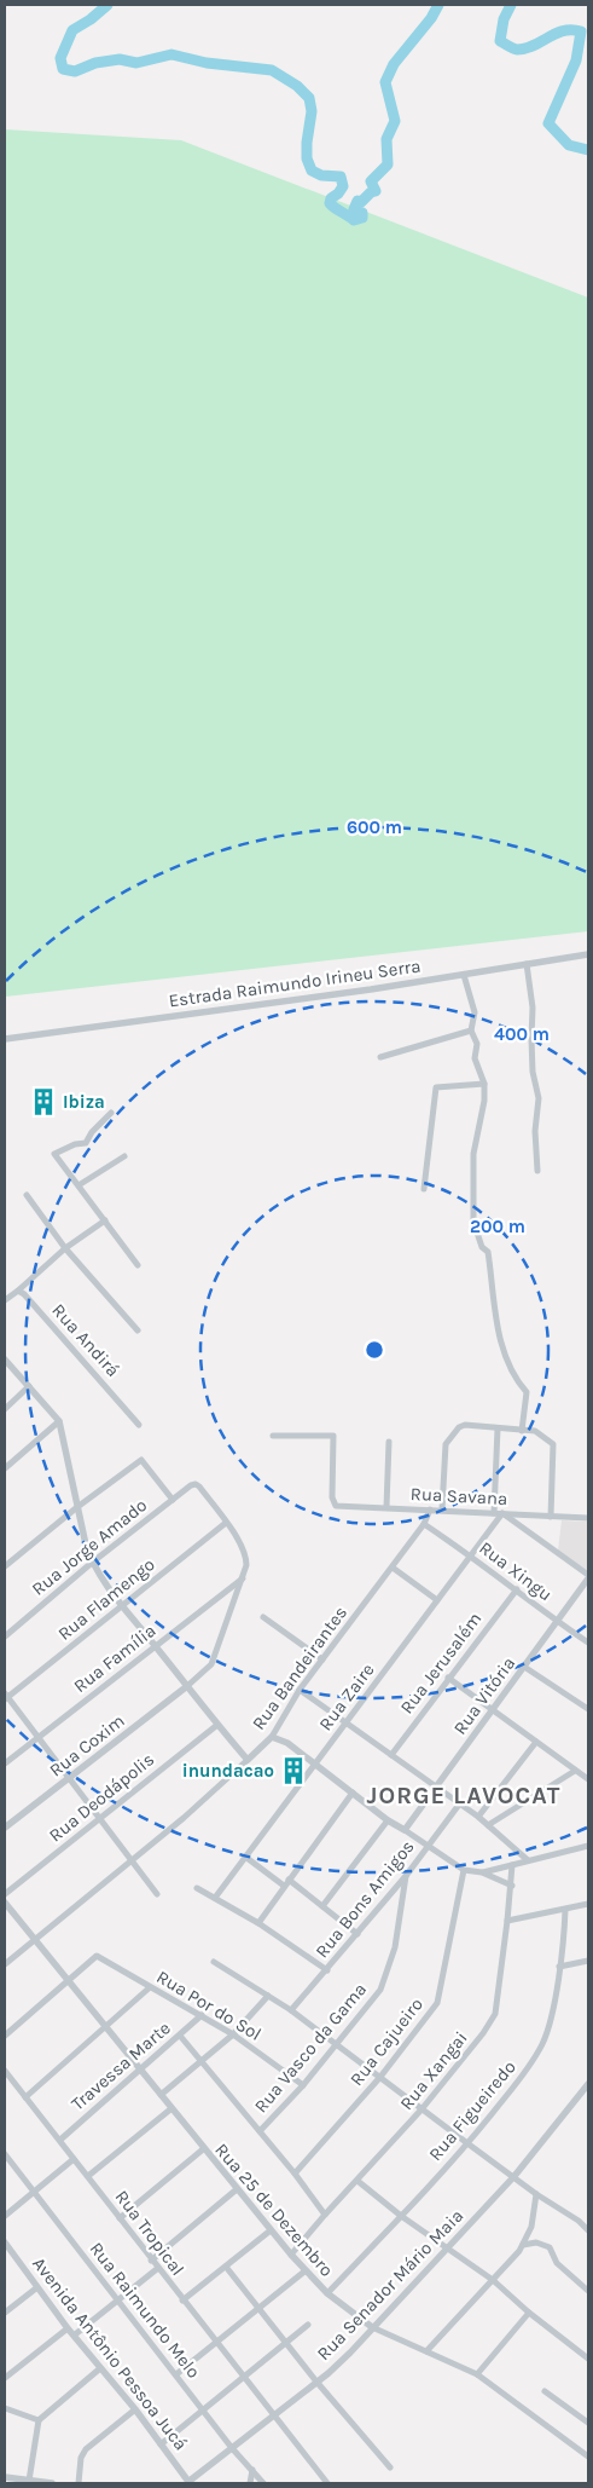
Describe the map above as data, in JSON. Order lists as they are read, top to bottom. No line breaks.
{"streets":{"street":["Estrada Raimundo Irineu Serra","Rua Andirá","Rua Savana","Rua Jorge Amado","Rua Xingu","Rua Flamengo","Rua Família","Rua Jerusalém","Rua Bandeirantes","Rua Vitória","Rua Zaire","Rua Coxim","Rua Deodápolis","Rua Bons Amigos","Rua Por do Sol","Rua Cajueiro","Rua Vasco da Gama","Travessa Marte","Rua Xangai","Rua Figueiredo","Rua 25 de Dezembro","Rua Tropical","Rua Senador Mário Maia","Rua Raimundo Melo","Avenida Antônio Pessoa Jucá"]},"crossings":[["Rua Savana","Rua Bandeirantes"],["Rua Savana","Rua Zaire"],["Rua Jorge Amado","Rua Flamengo"],["Rua Xingu","Rua Jerusalém"],["Rua Xingu","Rua Bandeirantes"],["Rua Xingu","Rua Vitória"],["Rua Xingu","Rua Zaire"],["Rua Bandeirantes","Rua 25 de Dezembro"],["Rua Bons Amigos","Rua Vasco da Gama"],["Rua Por do Sol","Rua Vasco da Gama"],["Rua Por do Sol","Travessa Marte"],["Rua Por do Sol","Rua 25 de Dezembro"],["Travessa Marte","Rua 25 de Dezembro"],["Travessa Marte","Rua Tropical"],["Rua Xangai","Rua 25 de Dezembro"],["Rua Figueiredo","Rua 25 de Dezembro"],["Rua 25 de Dezembro","Rua Senador Mário Maia"],["Rua Tropical","Rua Senador Mário Maia"],["Rua Senador Mário Maia","Rua Raimundo Melo"],["Rua Senador Mário Maia","Avenida Antônio Pessoa Jucá"]],"districts":["JORGE LAVOCAT"],"places":{"building":["Ibiza","inundacao"]},"rings":["600 m","400 m","200 m"]}
